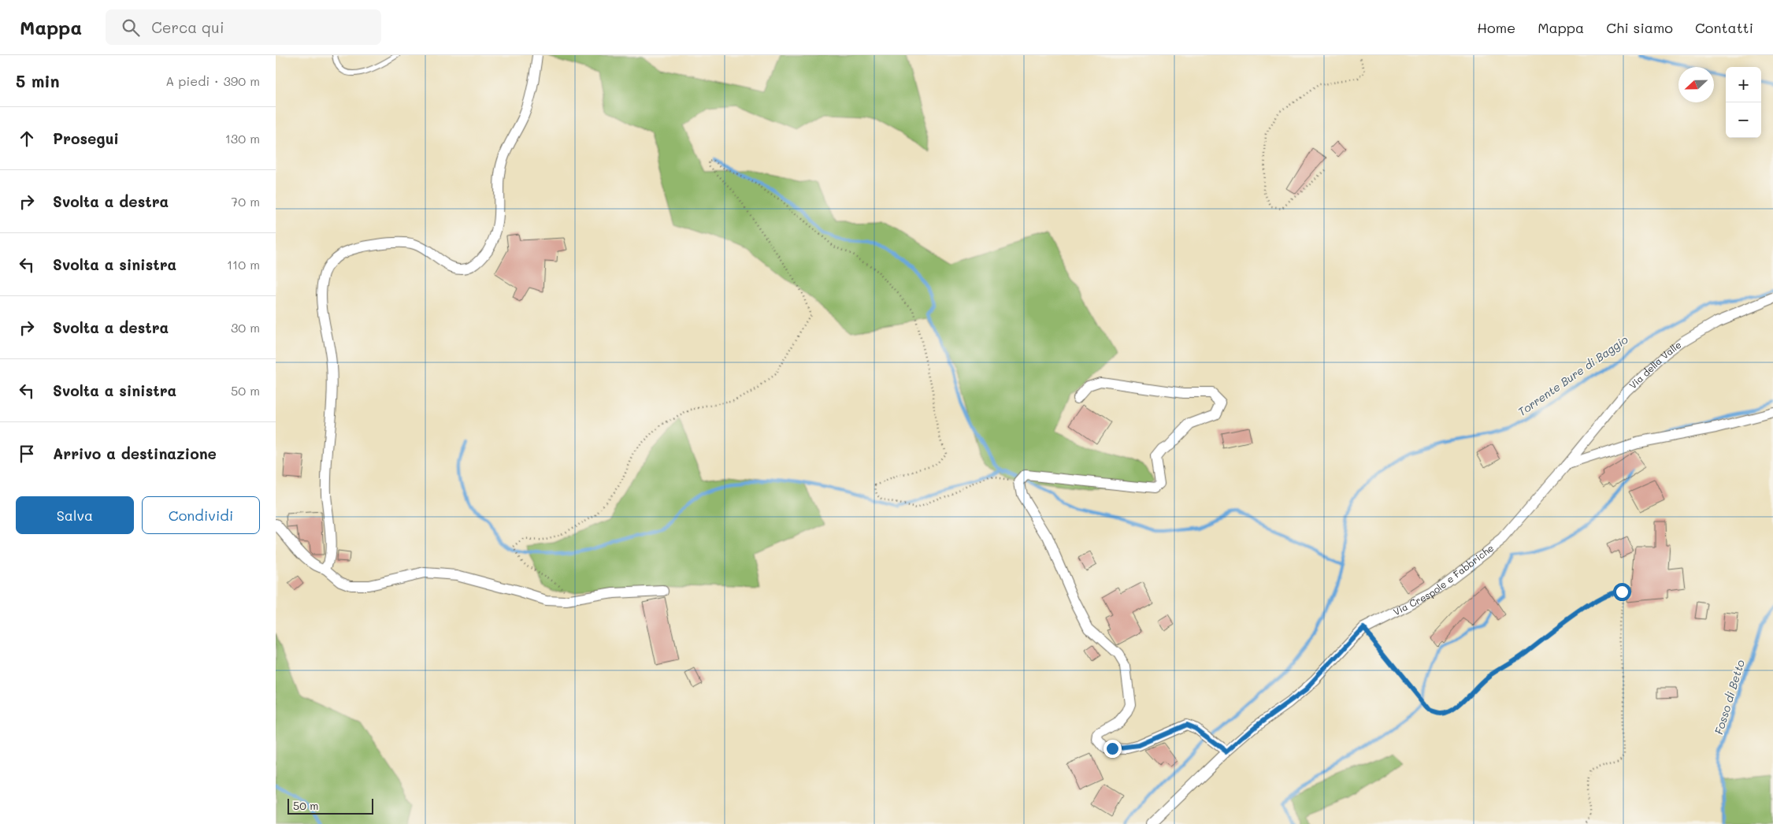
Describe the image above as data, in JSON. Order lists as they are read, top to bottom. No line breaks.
{"streets":{"street":["Via della Valle","Via Crespole e Fabbriche"]},"crossings":[["Via della Valle","Via Crespole e Fabbriche"]],"water":["Torrente Bure di Baggio","Fosso di Betto"],"scale_bar":"50 m","north":"left","page":{"header":"Mappa","search":"Cerca qui","nav":["Home","Mappa","Chi siamo","Contatti"],"heading":["5 min","A piedi · 390 m"],"map_buttons":["+","−"],"list":[["Prosegui","130 m"],["Svolta a destra","70 m"],["Svolta a sinistra","110 m"],["Svolta a destra","30 m"],["Svolta a sinistra","50 m"],"Arrivo a destinazione"],"buttons":["Salva","Condividi"],"scale":"50 m"}}
